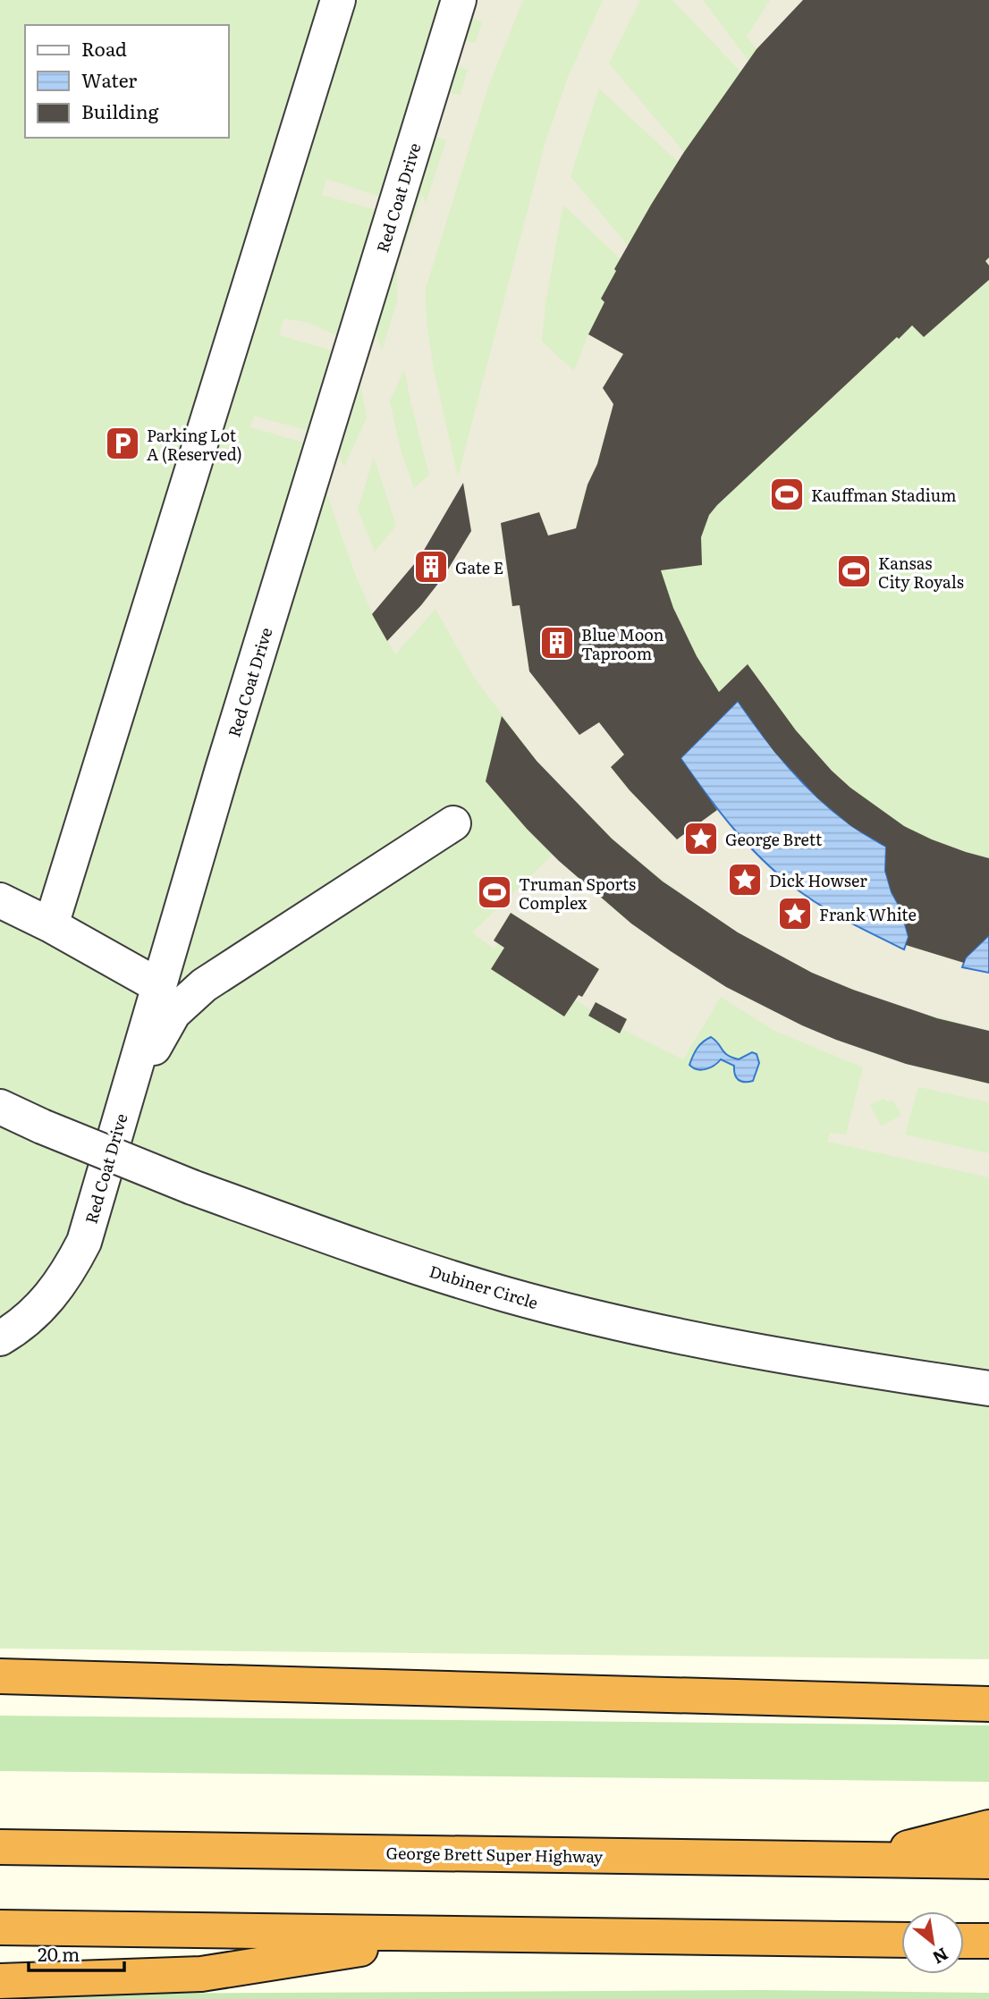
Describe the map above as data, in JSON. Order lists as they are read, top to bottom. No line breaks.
{"streets":{"highway":["George Brett Super Highway"],"street":["Red Coat Drive","Dubiner Circle"]},"places":{"parking":["Parking Lot A (Reserved)"],"sports":["Kauffman Stadium","Kansas City Royals","Truman Sports Complex"],"building":["Gate E","Blue Moon Taproom"],"place":["George Brett","Dick Howser","Frank White"]},"legend":["Road","Water","Building"],"scale_bar":"20 m","north":"bottom right"}
